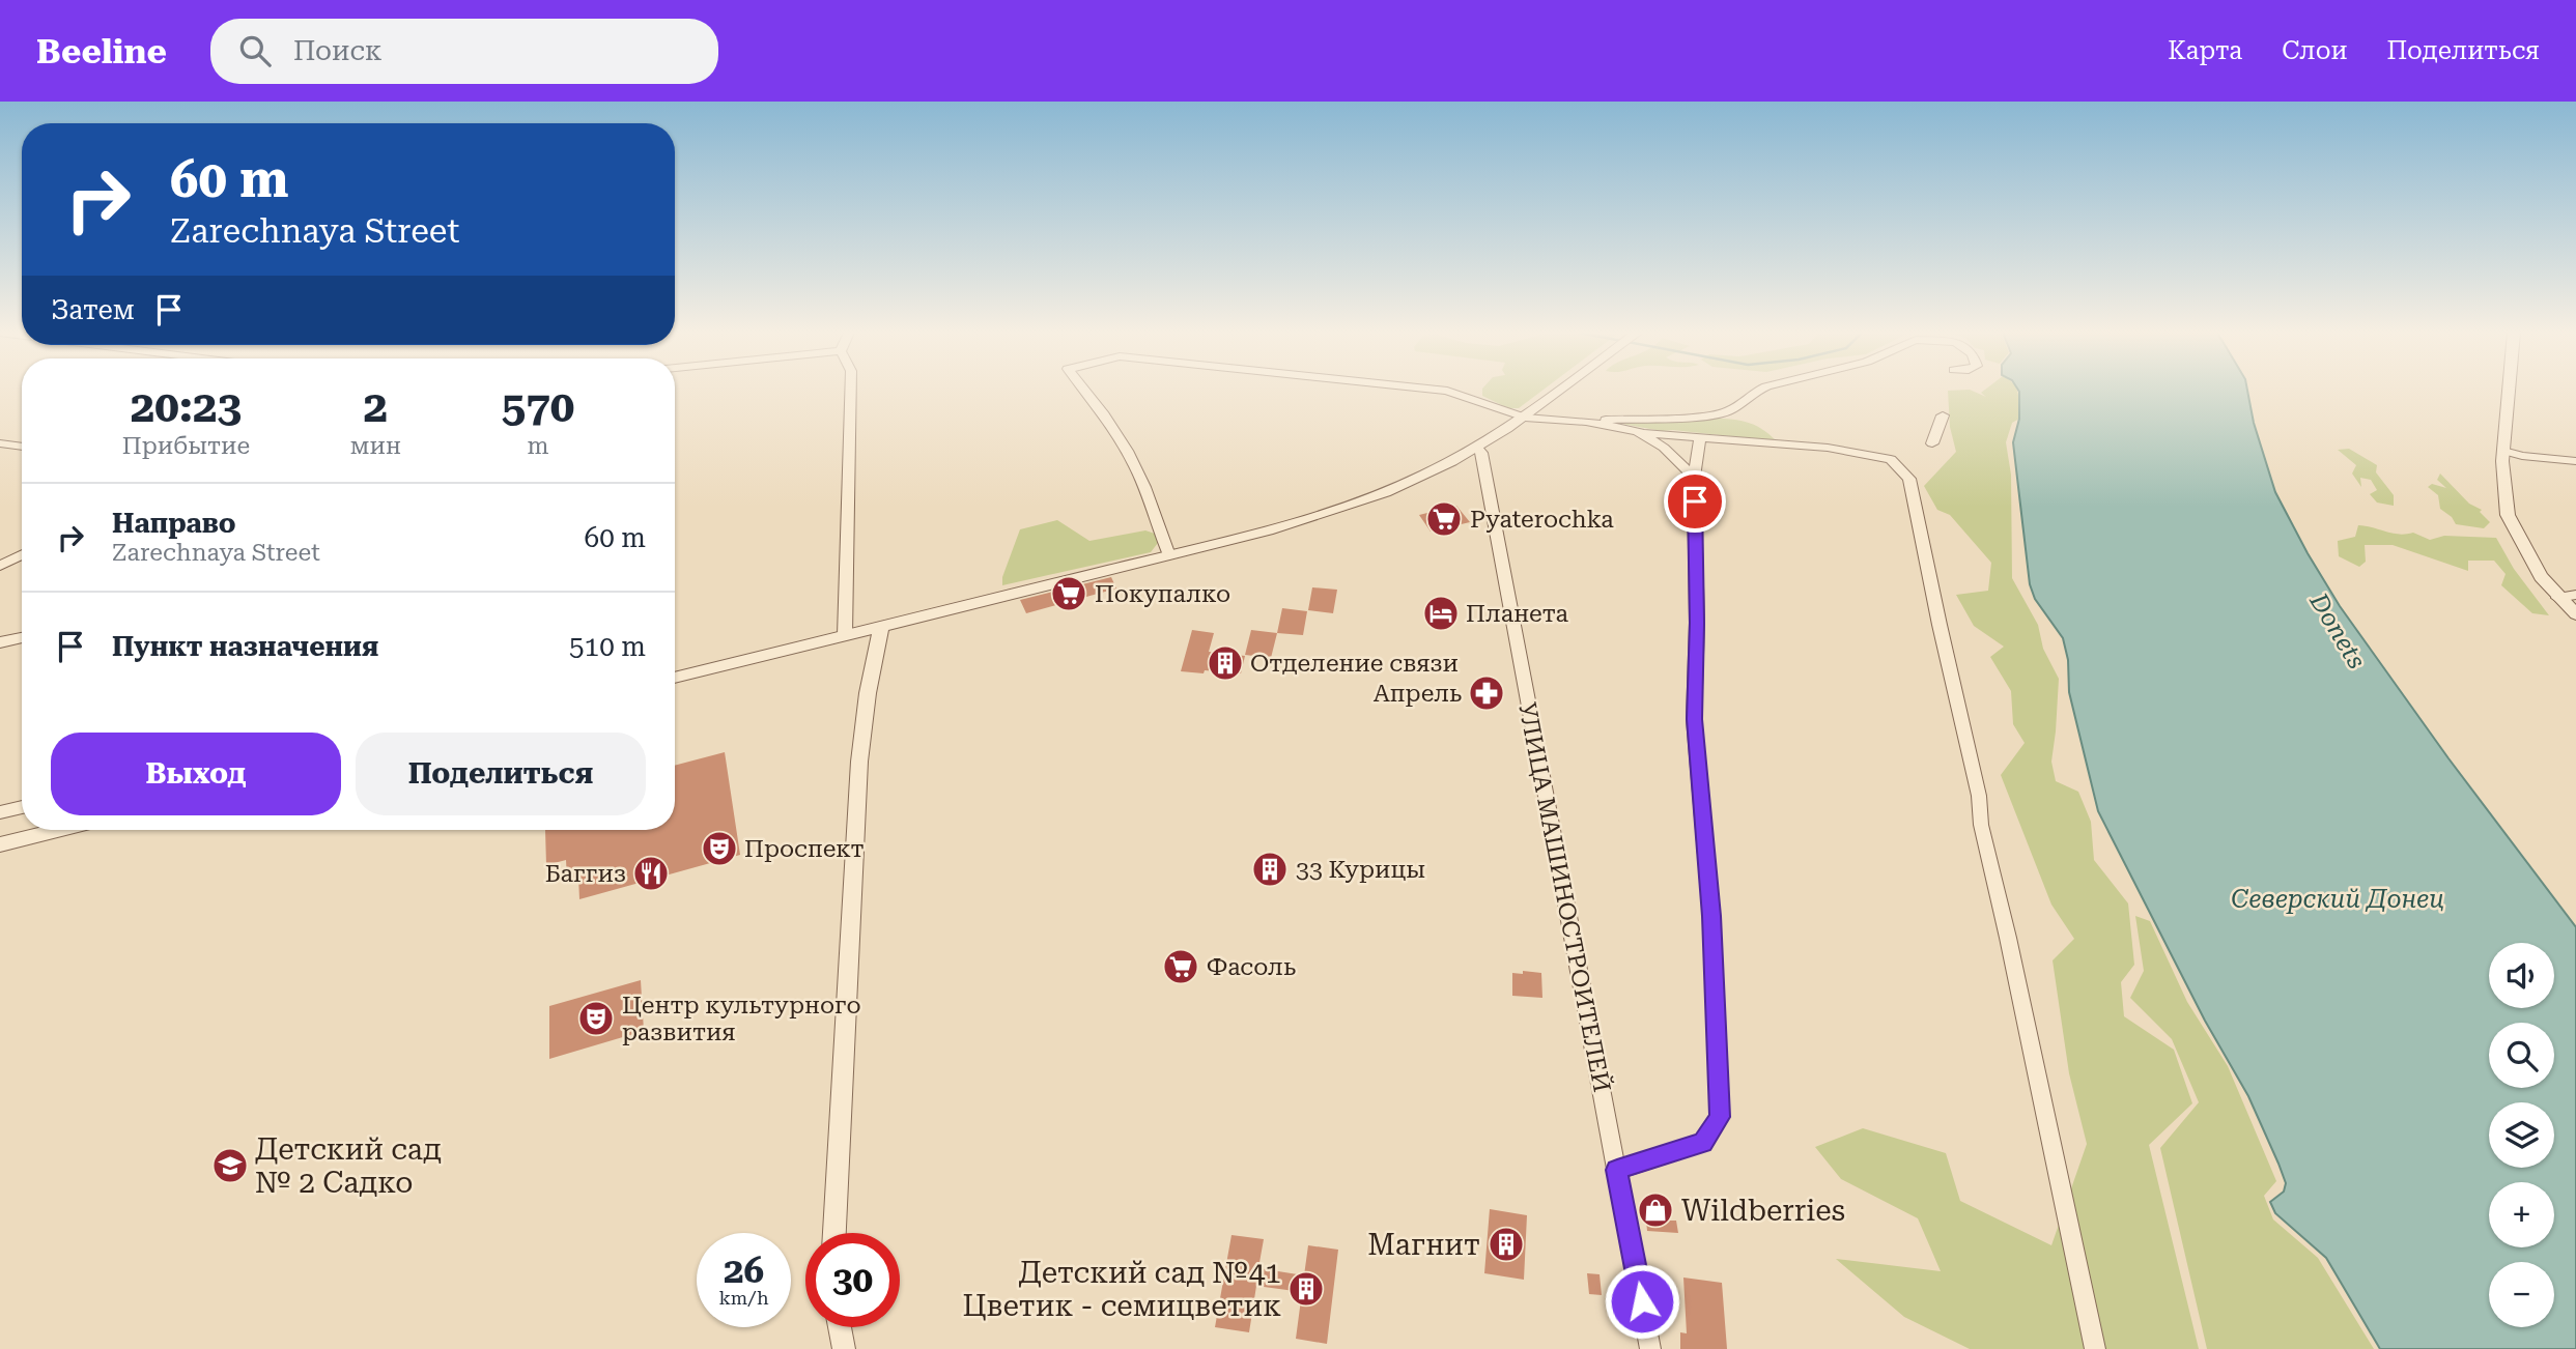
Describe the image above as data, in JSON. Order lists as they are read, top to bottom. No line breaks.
{"streets":{"street":["УЛИЦА МАШИНОСТРОИТЕЛЕЙ"]},"water":["Donets","Северский Донец"],"places":{"supermarket":["Pyaterochka","Покупалко","Фасоль"],"hotel":["Планета"],"building":["Отделение связи","33 Курицы","Магнит","Детский сад №41 Цветик - семицветик"],"pharmacy":["Апрель"],"theatre":["Проспект","Центр культурного развития"],"restaurant":["Баггиз"],"school or university":["Детский сад № 2 Садко"],"shop":["Wildberries"]},"page":{"header":"Beeline","search":"Поиск","nav":["Карта","Слои","Поделиться"],"turn":["60 m","Zarechnaya Street"],"then":"Затем","eta":["20:23","Прибытие","2","мин","570","m"],"list":[{"name":"Направо","note":"Zarechnaya Street","value":"60 m"},{"name":"Пункт назначения","value":"510 m"}],"buttons":["Выход","Поделиться"],"map_buttons":["+","−"],"speed":"26 km/h","limit":"30"}}
